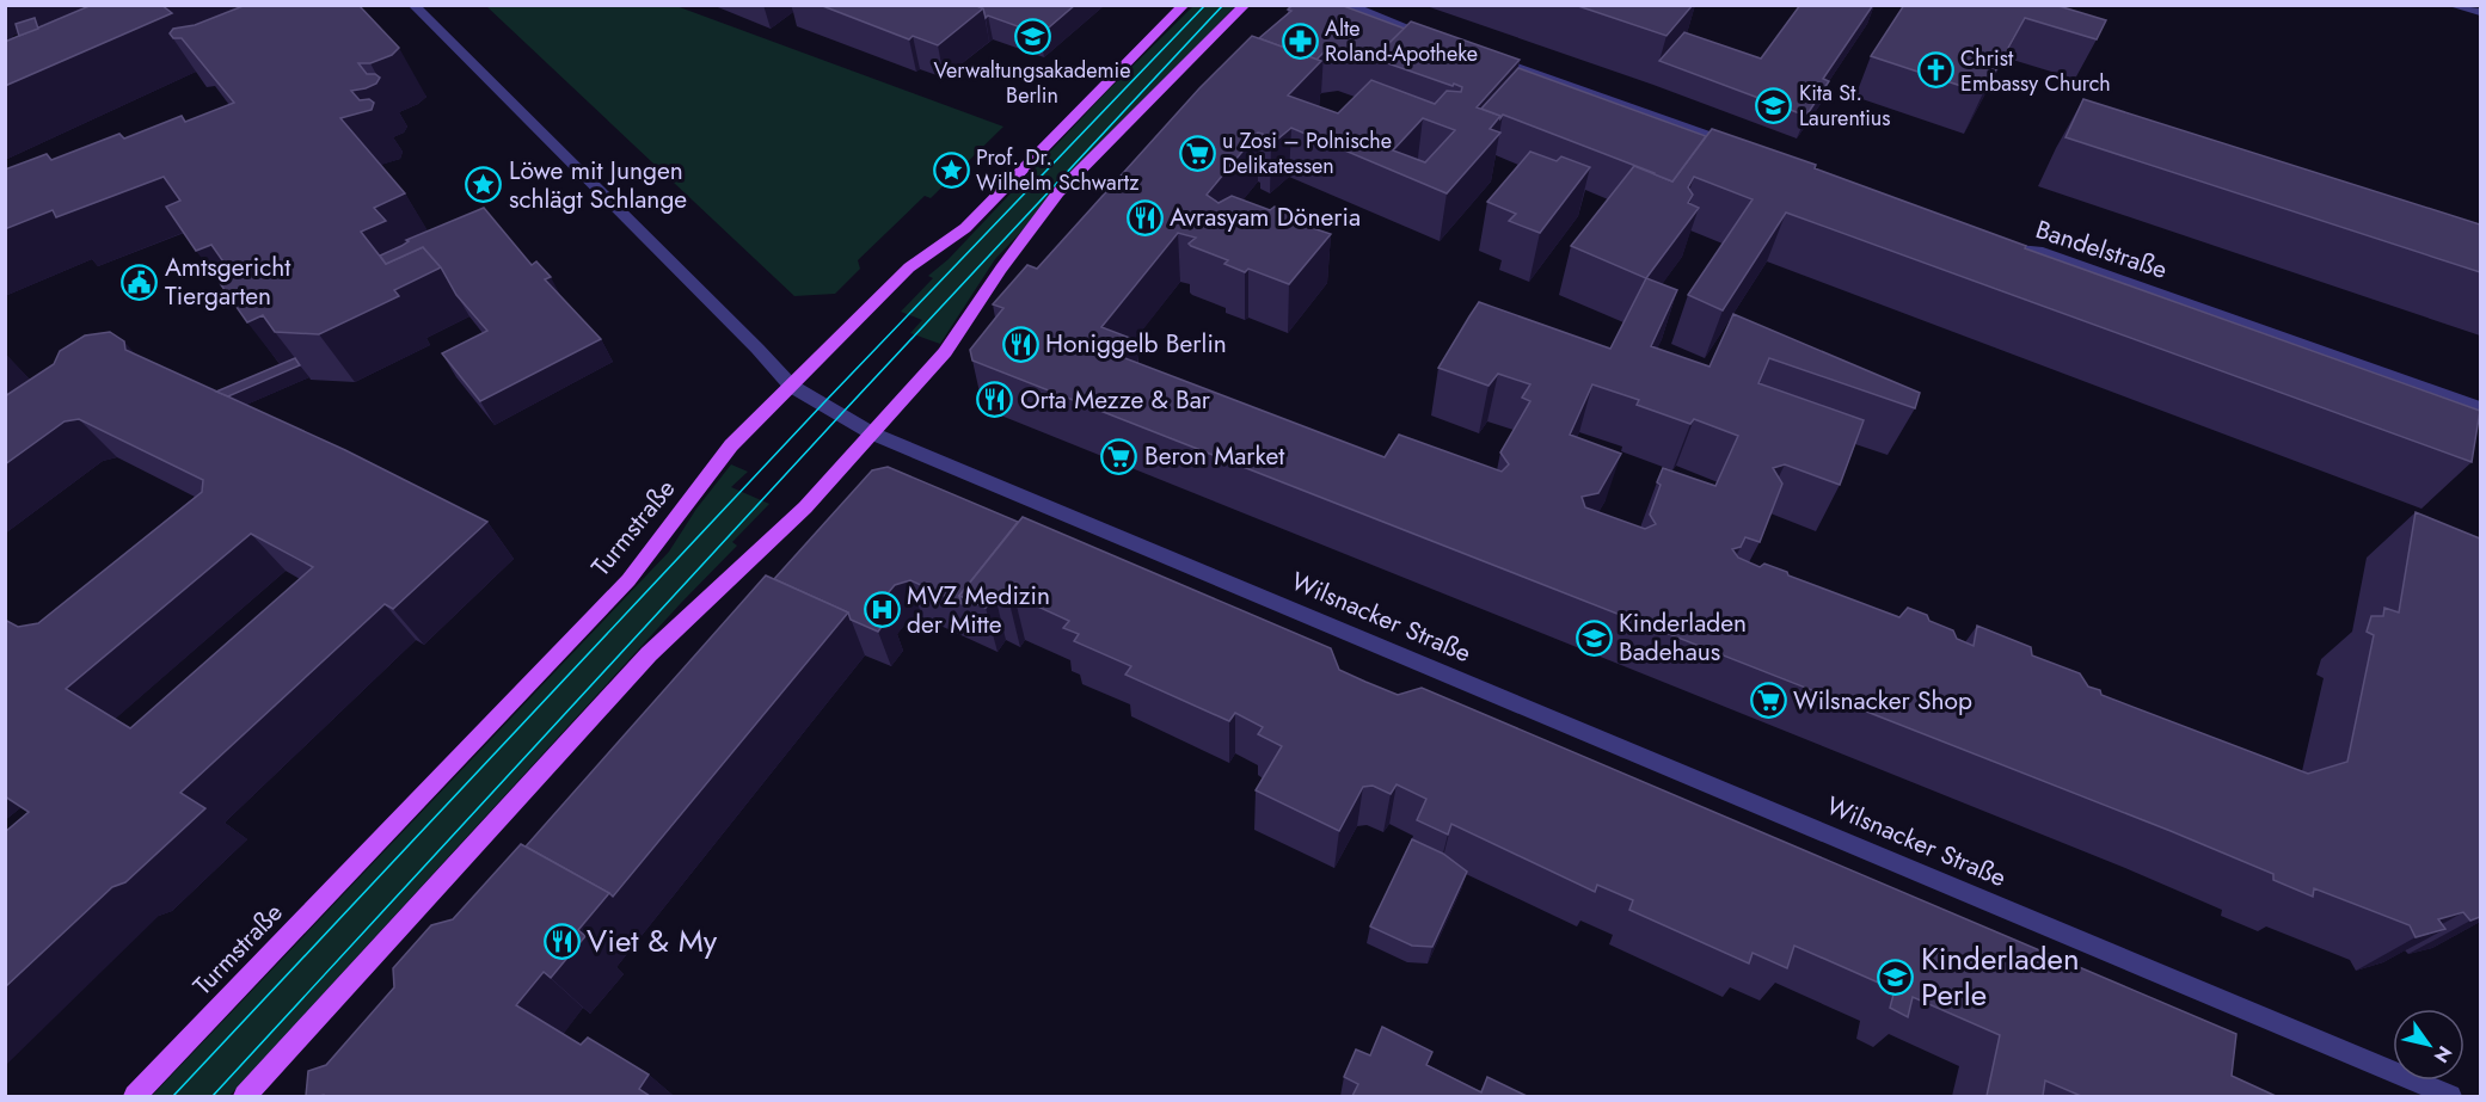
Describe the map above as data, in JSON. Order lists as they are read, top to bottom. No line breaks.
{"streets":{"main road":["Turmstraße"],"street":["Bandelstraße","Wilsnacker Straße"]},"crossings":[["Turmstraße","Wilsnacker Straße"]],"places":{"school or university":["Verwaltungsakademie Berlin","Kita St. Laurentius","Kinderladen Badehaus","Kinderladen Perle"],"pharmacy":["Alte Roland-Apotheke"],"church":["Christ Embassy Church"],"supermarket":["u Zosi – Polnische Delikatessen","Beron Market","Wilsnacker Shop"],"place":["Prof. Dr. Wilhelm Schwartz","Löwe mit Jungen schlägt Schlange"],"restaurant":["Avrasyam Döneria","Honiggelb Berlin","Orta Mezze & Bar","Viet & My"],"public building":["Amtsgericht Tiergarten"],"hospital":["MVZ Medizin der Mitte"]},"north":"bottom right"}
